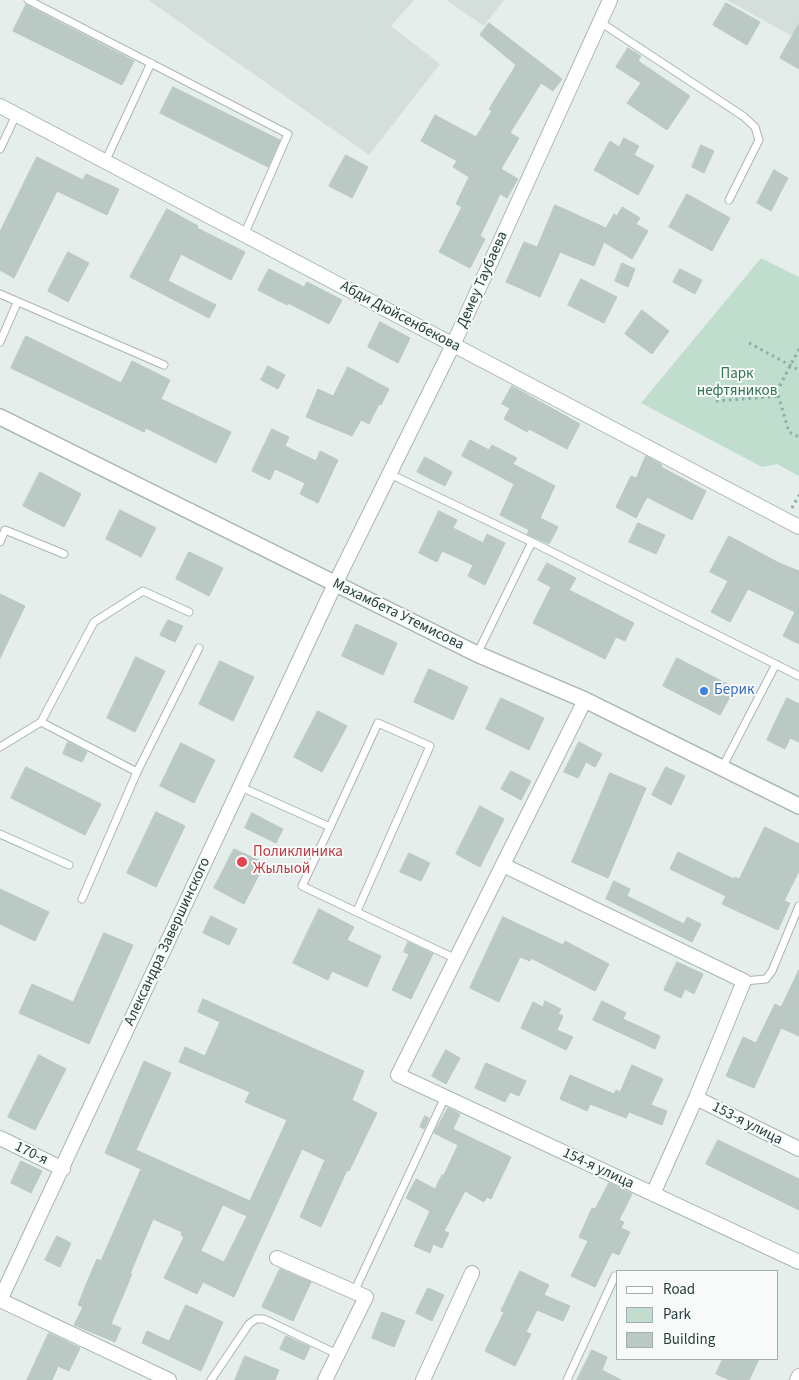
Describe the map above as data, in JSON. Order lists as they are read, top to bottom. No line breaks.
{"streets":{"street":["Демеу Таубаева","Абди Дюйсенбекова","Махамбета Утемисова","Александра Завершинского","153-я улица","170-я","154-я улица"]},"crossings":[["Демеу Таубаева","Абди Дюйсенбекова"],["Демеу Таубаева","Махамбета Утемисова"],["Демеу Таубаева","Александра Завершинского"],["Махамбета Утемисова","Александра Завершинского"],["Александра Завершинского","170-я"]],"parks":["Парк нефтяников"],"places":["Берик","Поликлиника Жылыой"],"legend":["Road","Park","Building"]}
